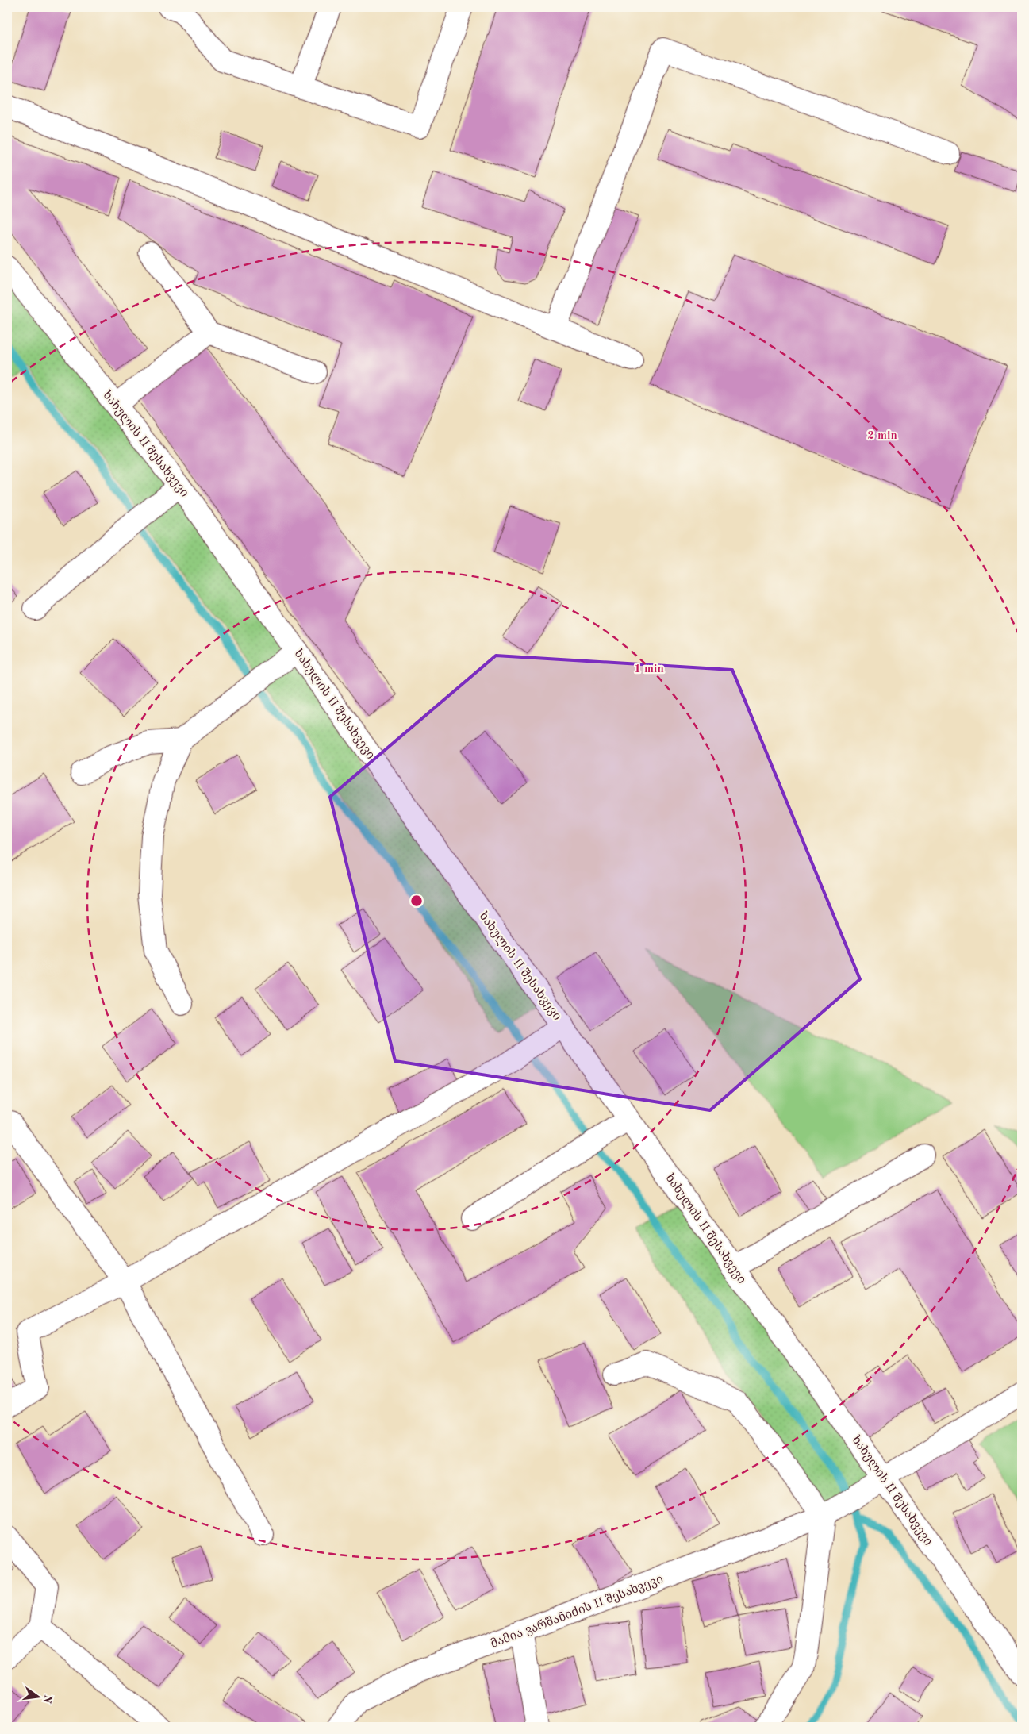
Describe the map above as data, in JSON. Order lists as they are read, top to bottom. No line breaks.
{"streets":{"street":["ხახულის II შესახვევი","მამია ვარშანიძის II შესახვევი"]},"crossings":[["ხახულის II შესახვევი","მამია ვარშანიძის II შესახვევი"]],"north":"right","rings":["2 min","1 min"]}
